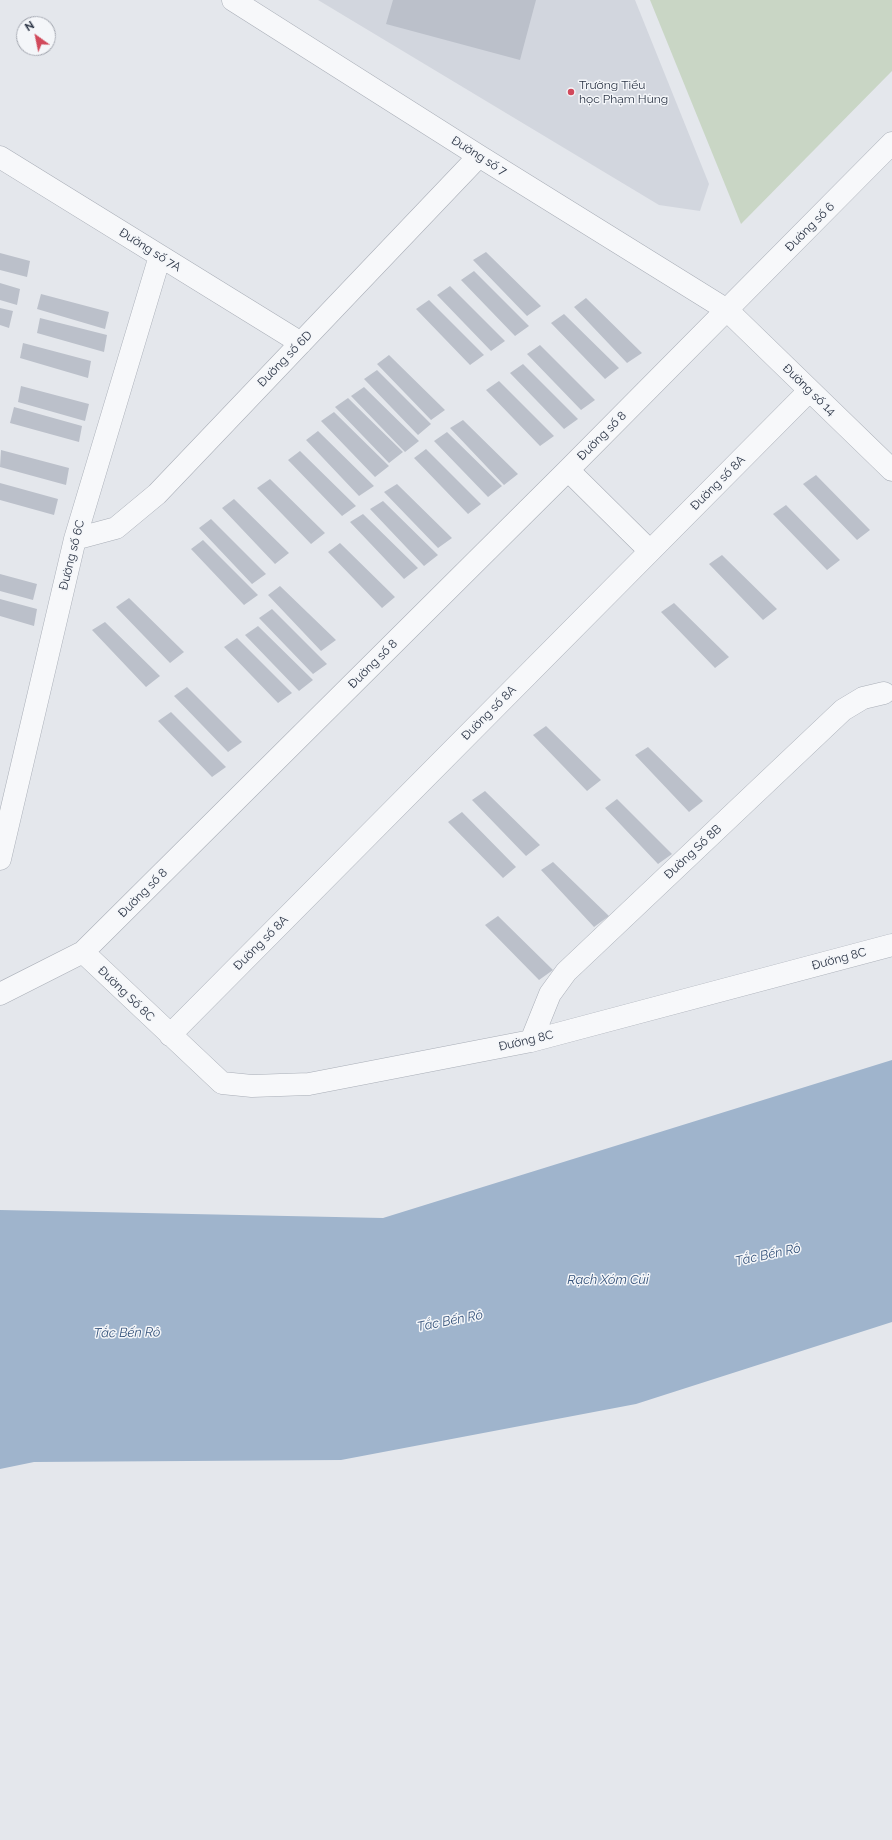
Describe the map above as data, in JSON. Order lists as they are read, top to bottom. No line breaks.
{"streets":{"street":["Đường số 7","Đường số 6","Đường số 7A","Đường số 6D","Đường số 14","Đường số 8","Đường số 8A","Đường số 6C","Đường Số 8B","Đường 8C","Đường Số 8C"]},"crossings":[["Đường số 7","Đường số 6"],["Đường số 7","Đường số 6D"],["Đường số 7","Đường số 14"],["Đường số 7","Đường số 8"],["Đường số 6","Đường số 14"],["Đường số 6","Đường số 8"],["Đường số 7A","Đường số 6D"],["Đường số 7A","Đường số 6C"],["Đường số 6D","Đường số 6C"],["Đường số 14","Đường số 8"],["Đường số 14","Đường số 8A"],["Đường số 8","Đường Số 8C"],["Đường số 8A","Đường 8C"],["Đường số 8A","Đường Số 8C"],["Đường Số 8B","Đường 8C"],["Đường 8C","Đường Số 8C"]],"water":["Tắc Bến Rô","Rạch Xóm Củi"],"places":["Trường Tiểu học Phạm Hùng"],"north":"top left"}
